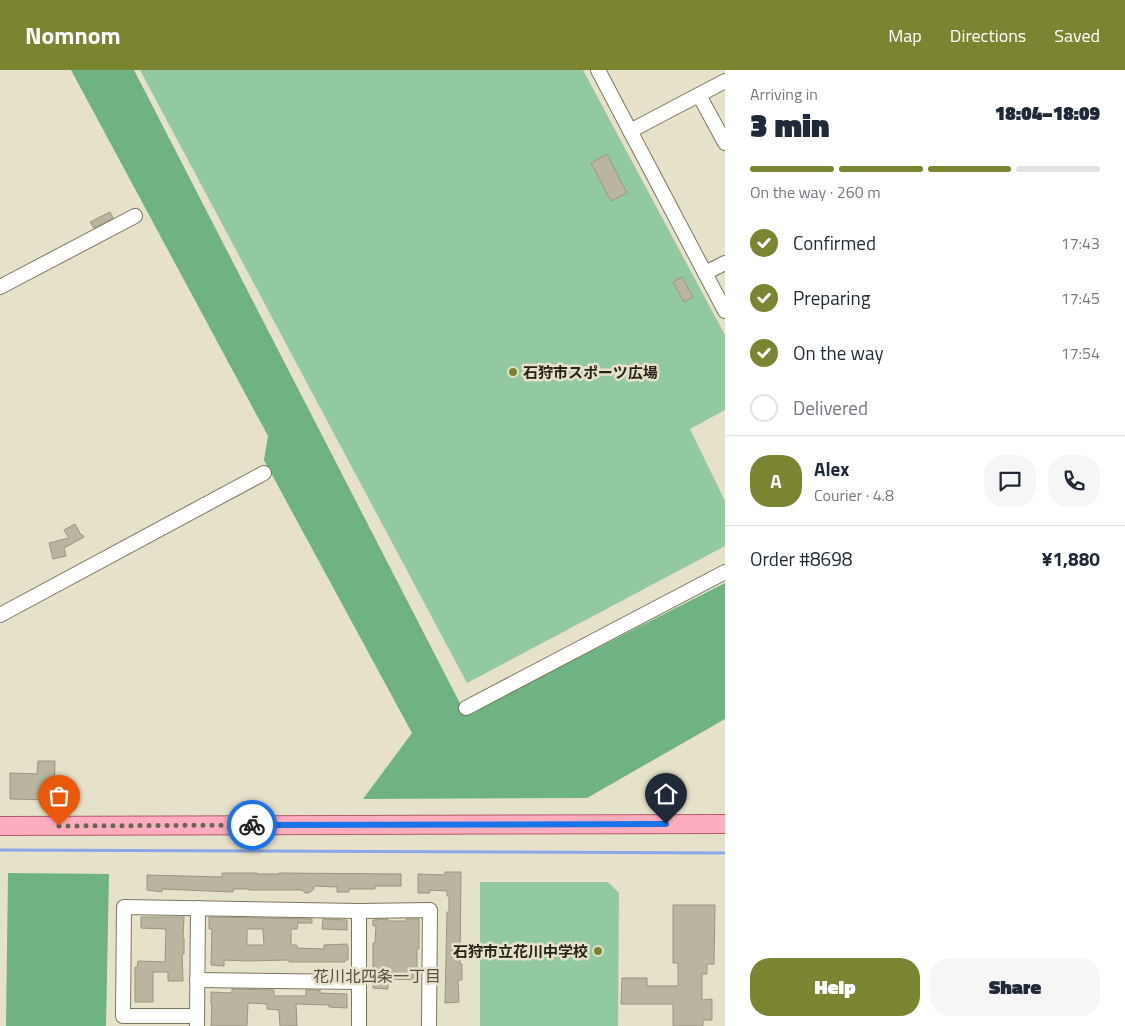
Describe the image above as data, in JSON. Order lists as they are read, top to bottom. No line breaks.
{"districts":["花川北四条一丁目"],"places":["石狩市スポーツ広場","石狩市立花川中学校"],"page":{"header":"Nomnom","nav":["Map","Directions","Saved"],"heading":["3 min","Arriving in","18:04–18:09"],"panel":["Alex","Courier · 4.8","Order #8698","¥1,880"],"bar":"On the way · 260 m","list":[["Confirmed","17:43"],["Preparing","17:45"],["On the way","17:54"],"Delivered"],"round":"A","buttons":["Help","Share"]}}
